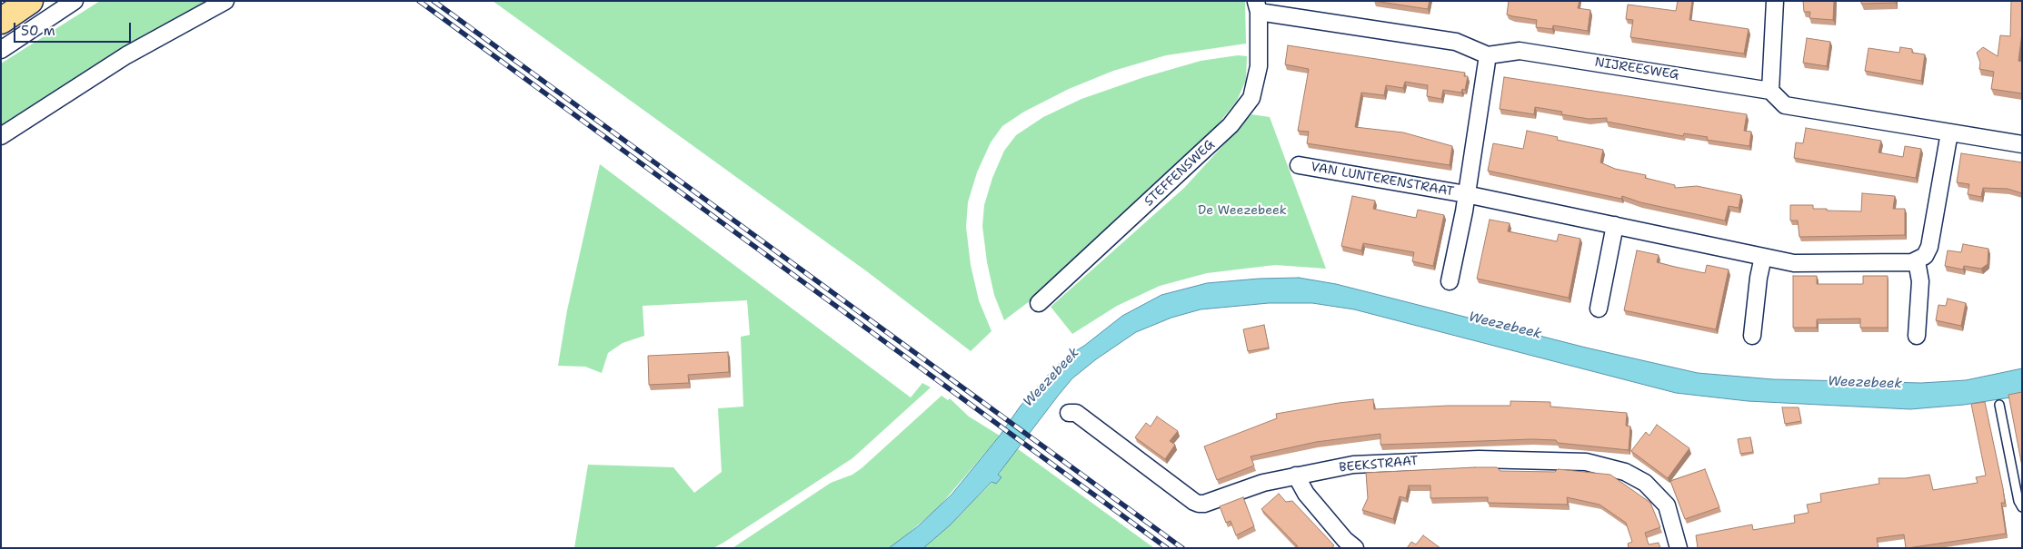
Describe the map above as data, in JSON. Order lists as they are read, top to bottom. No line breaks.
{"streets":{"street":["NIJREESWEG","STEFFENSWEG","VAN LUNTERENSTRAAT","BEEKSTRAAT"]},"crossings":[["NIJREESWEG","VAN LUNTERENSTRAAT"]],"water":["Weezebeek"],"parks":["De Weezebeek"],"scale_bar":"50 m"}
